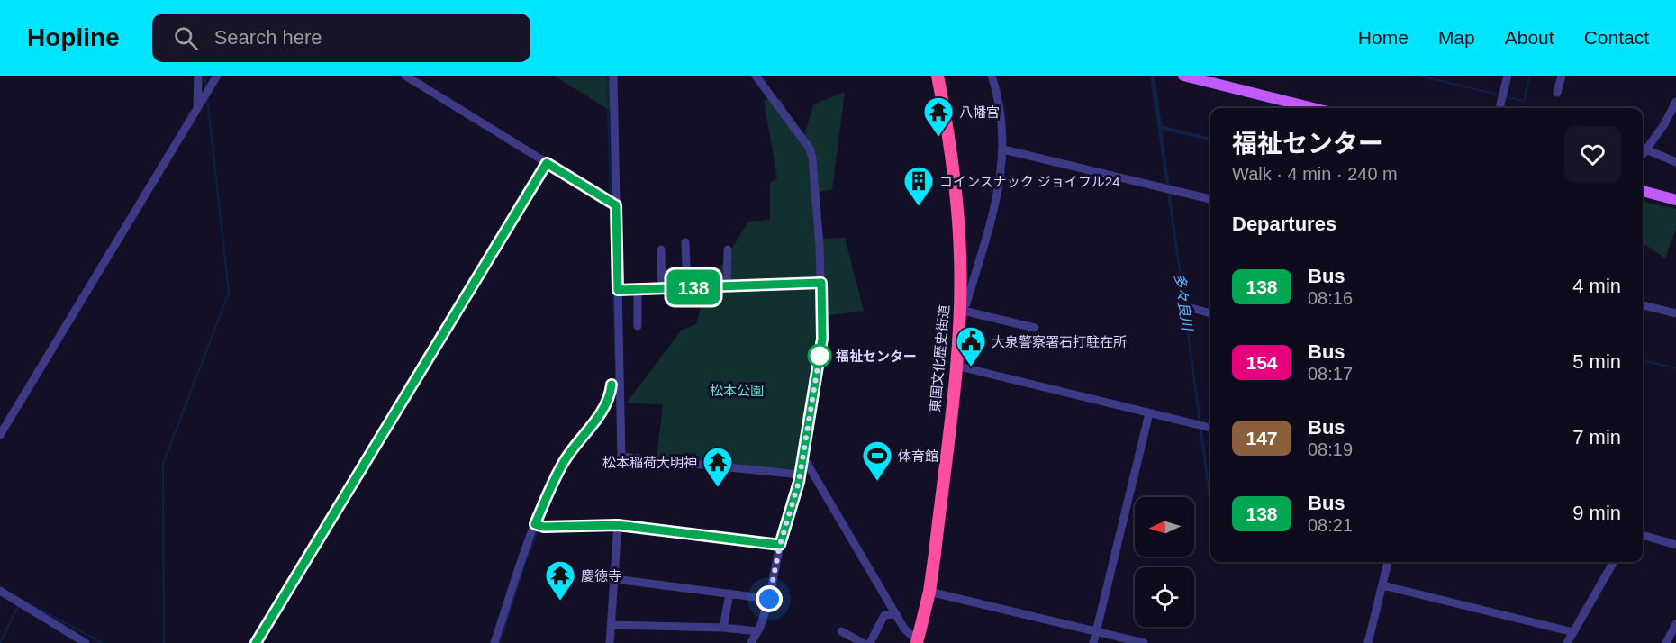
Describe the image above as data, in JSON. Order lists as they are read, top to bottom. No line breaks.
{"streets":{"highway":["東国文化歴史街道"]},"water":["多々良川"],"parks":["松本公園"],"places":{"temple":["八幡宮","松本稲荷大明神","慶徳寺"],"building":["コインスナック ジョイフル24"],"other":["福祉センター"],"public building":["大泉警察署石打駐在所"],"sports":["体育館"]},"lines":["bus line 138"],"north":"left","page":{"header":"Hopline","search":"Search here","nav":["Home","Map","About","Contact"],"on_map":"138","heading":[["福祉センター","Walk · 4 min · 240 m"],"Departures"],"list":[{"mark":"138","name":"Bus","note":"08:16","value":"4 min"},{"mark":"154","name":"Bus","note":"08:17","value":"5 min"},{"mark":"147","name":"Bus","note":"08:19","value":"7 min"},{"mark":"138","name":"Bus","note":"08:21","value":"9 min"}]}}
